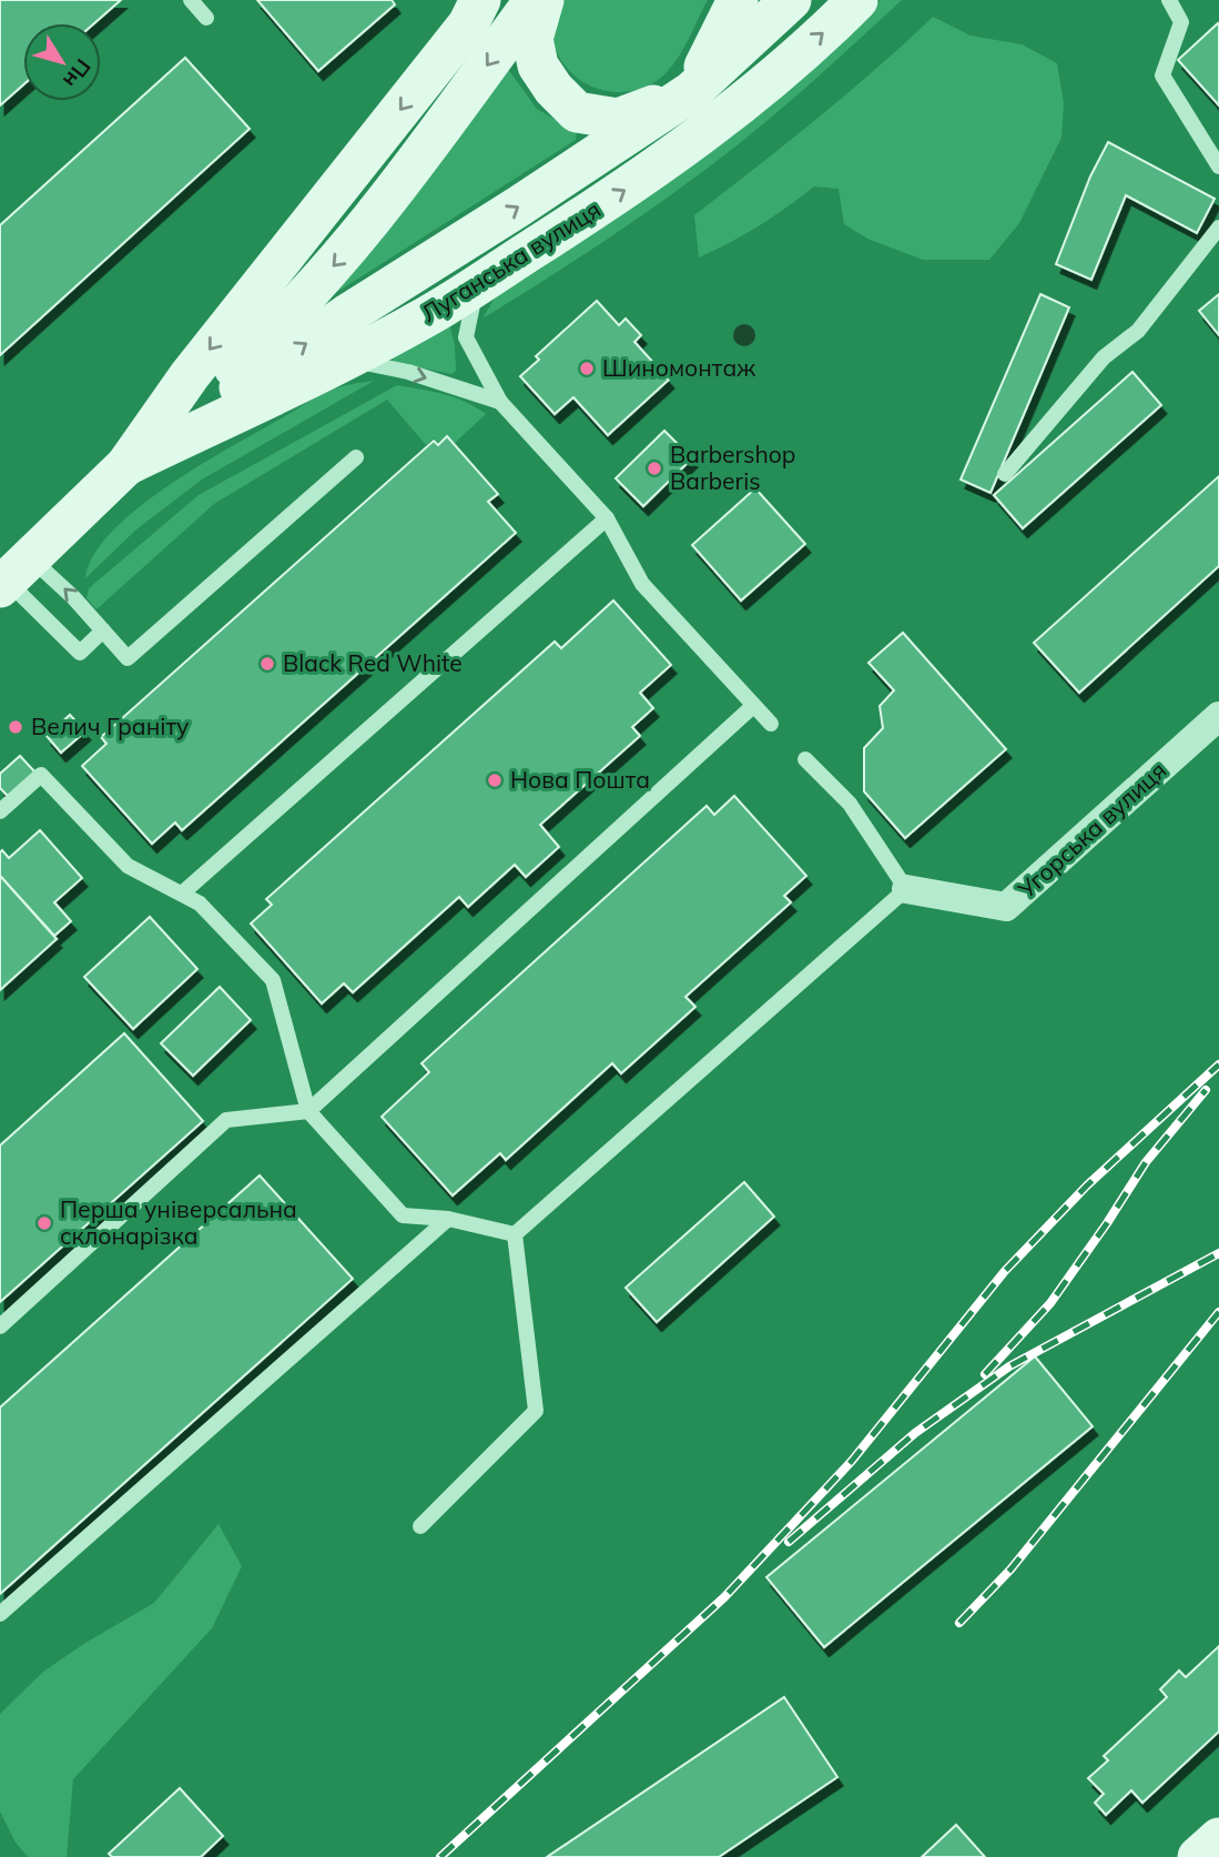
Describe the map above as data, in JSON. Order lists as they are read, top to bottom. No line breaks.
{"streets":{"main road":["Луганська вулиця"],"street":["Угорська вулиця"]},"places":["Шиномонтаж","Barbershop Barberis","Black Red White","Велич Граніту","Нова Пошта","Перша універсальна склонарізка"],"north":"bottom right"}
